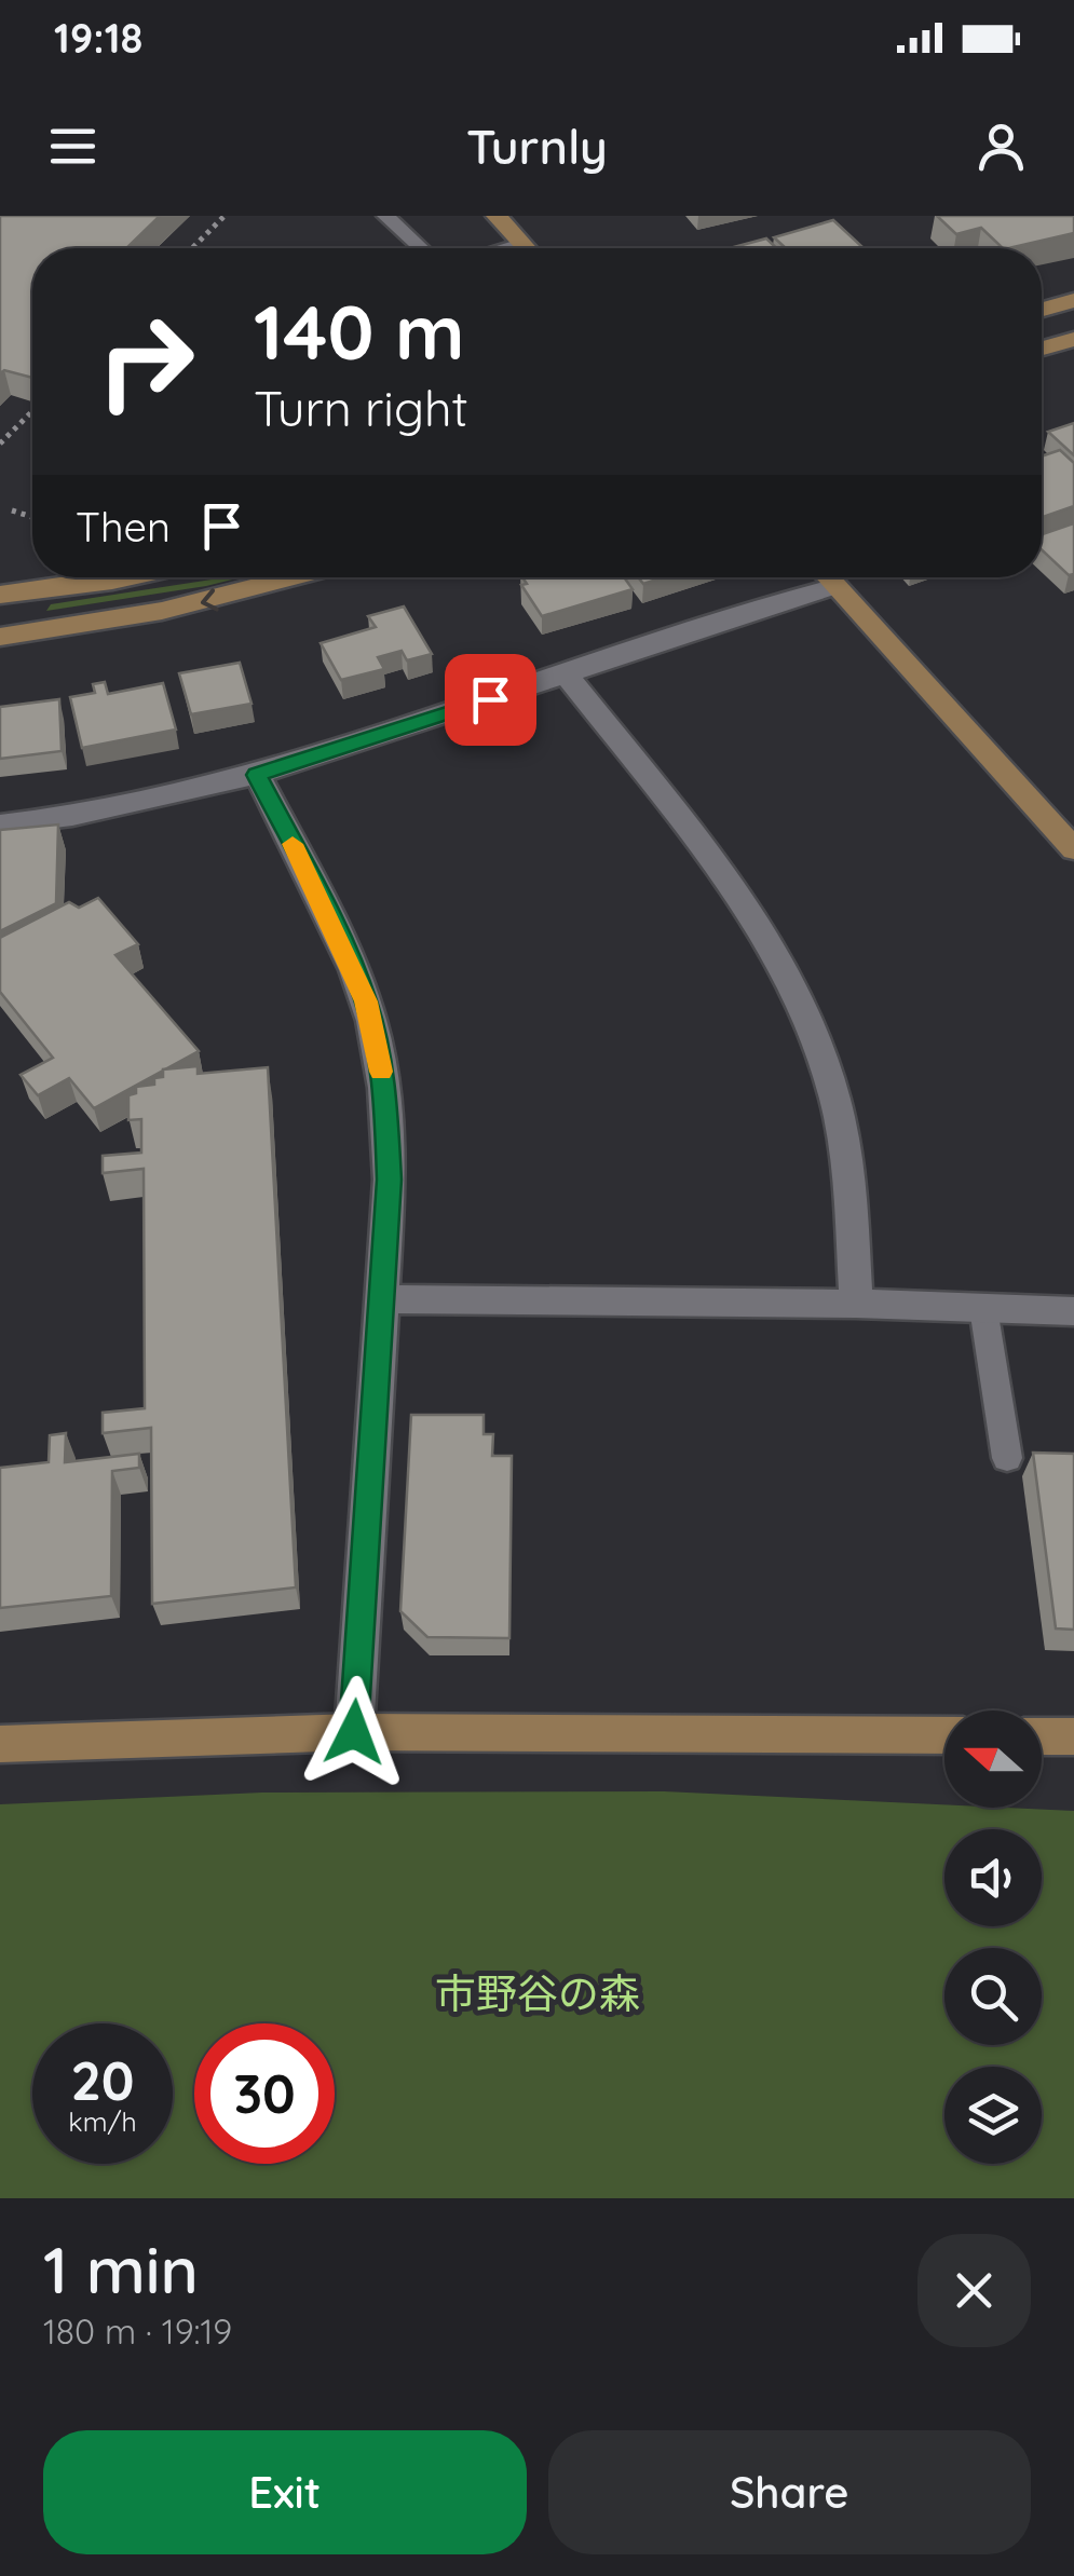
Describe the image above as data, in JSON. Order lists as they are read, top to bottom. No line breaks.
{"parks":["市野谷の森"],"north":"left","page":{"status":"19:18","header":"Turnly","turn":["140 m","Turn right"],"then":"Then","speed":"20 km/h","limit":"30","heading":["1 min","180 m · 19:19"],"buttons":["Exit","Share"]}}
